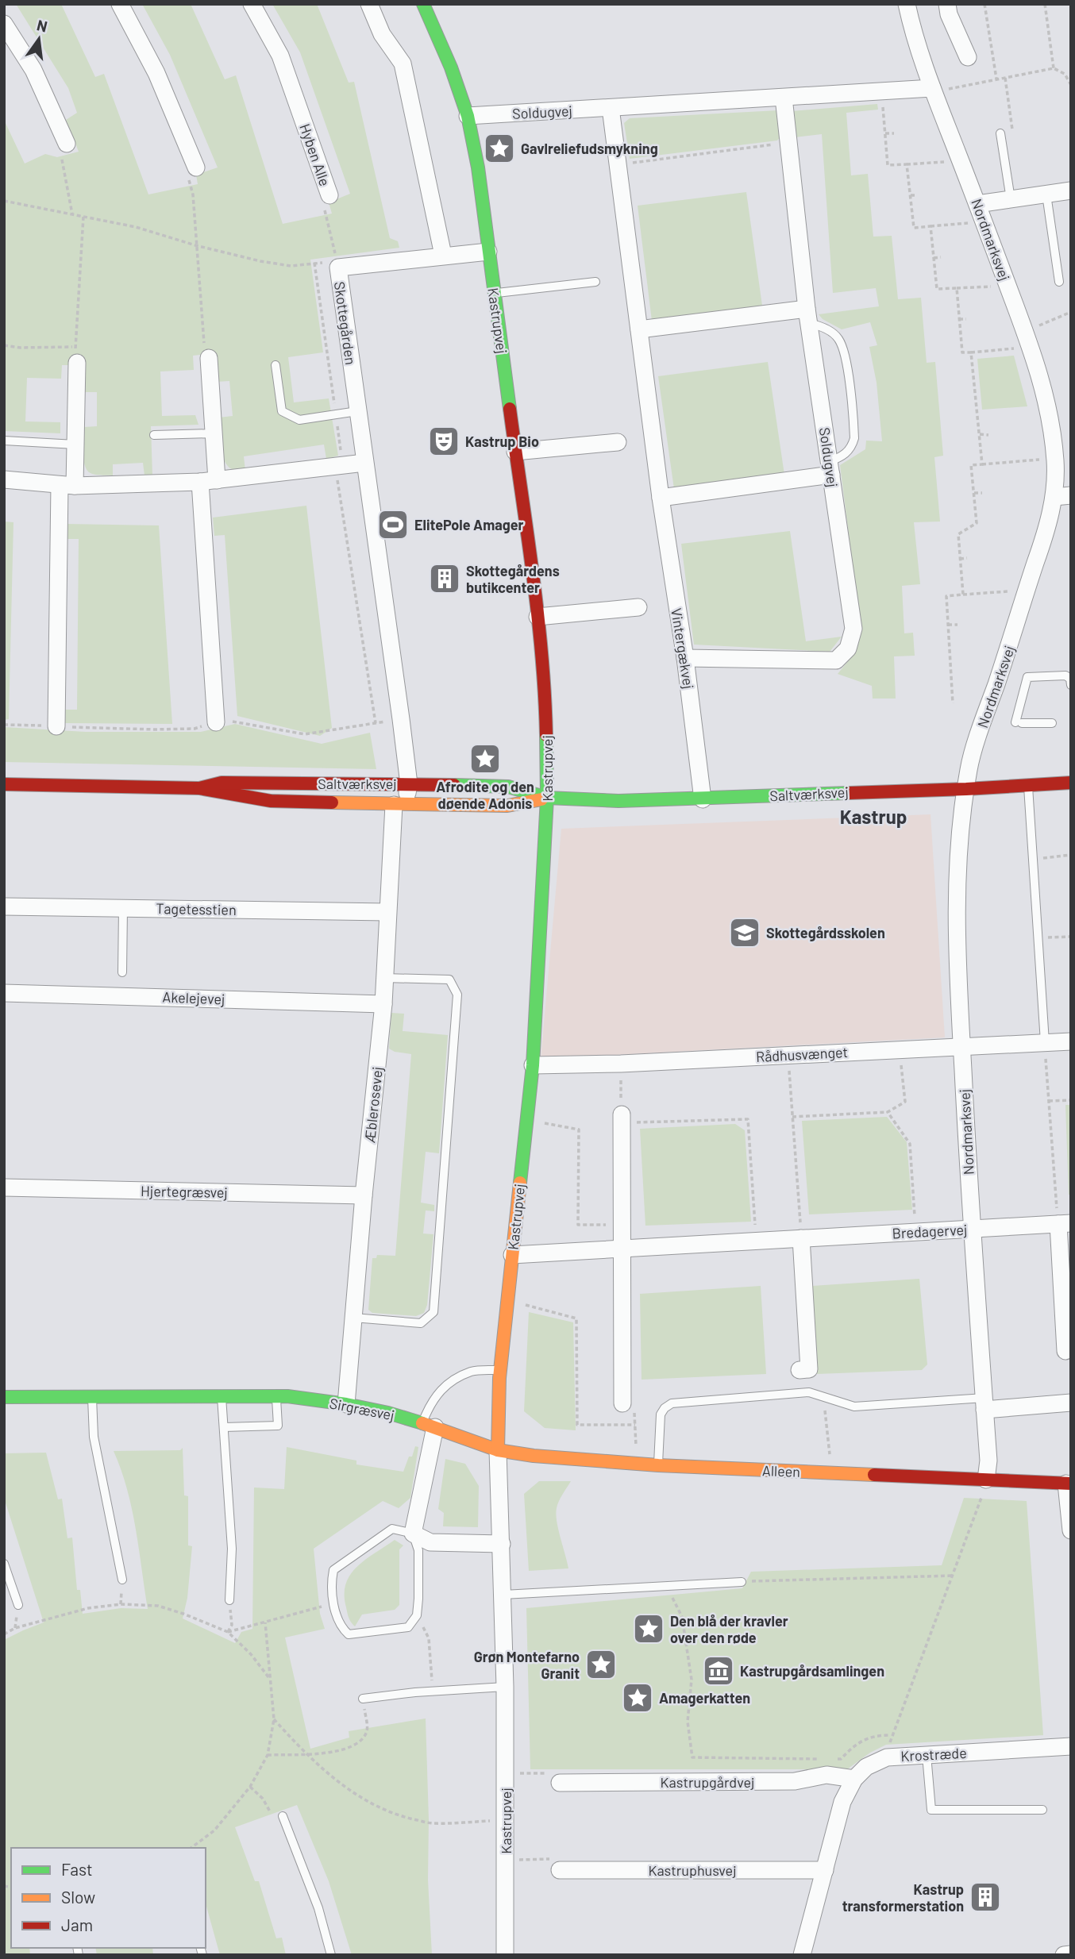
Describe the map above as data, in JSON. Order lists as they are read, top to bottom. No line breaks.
{"streets":{"street":["Soldugvej","Hyben Alle","Nordmarksvej","Kastrupvej","Skottegården","Vintergækvej","Saltværksvej","Tagetesstien","Akelejevej","Rådhusvænget","Æblerosevej","Hjertegræsvej","Bredagervej","Sirgræsvej","Alleen","Krostræde","Kastrupgårdvej","Kastruphusvej"]},"crossings":[["Soldugvej","Nordmarksvej"],["Soldugvej","Kastrupvej"],["Soldugvej","Vintergækvej"],["Hyben Alle","Skottegården"],["Nordmarksvej","Saltværksvej"],["Nordmarksvej","Rådhusvænget"],["Nordmarksvej","Bredagervej"],["Nordmarksvej","Alleen"],["Kastrupvej","Skottegården"],["Kastrupvej","Saltværksvej"],["Kastrupvej","Rådhusvænget"],["Kastrupvej","Bredagervej"],["Kastrupvej","Sirgræsvej"],["Kastrupvej","Alleen"],["Skottegården","Saltværksvej"],["Skottegården","Æblerosevej"],["Vintergækvej","Saltværksvej"],["Saltværksvej","Æblerosevej"],["Tagetesstien","Æblerosevej"],["Akelejevej","Æblerosevej"],["Æblerosevej","Hjertegræsvej"],["Æblerosevej","Sirgræsvej"],["Sirgræsvej","Alleen"],["Krostræde","Kastrupgårdvej"],["Krostræde","Kastruphusvej"]],"districts":["Kastrup"],"places":{"place":["Gavlreliefudsmykning","Afrodite og den døende Adonis","Den blå der kravler over den røde","Grøn Montefarno Granit","Amagerkatten"],"theatre":["Kastrup Bio"],"sports":["ElitePole Amager"],"building":["Skottegårdens butikcenter","Kastrup transformerstation"],"school or university":["Skottegårdsskolen"],"museum":["Kastrupgårdsamlingen"]},"legend":["Fast","Slow","Jam"],"north":"top"}
